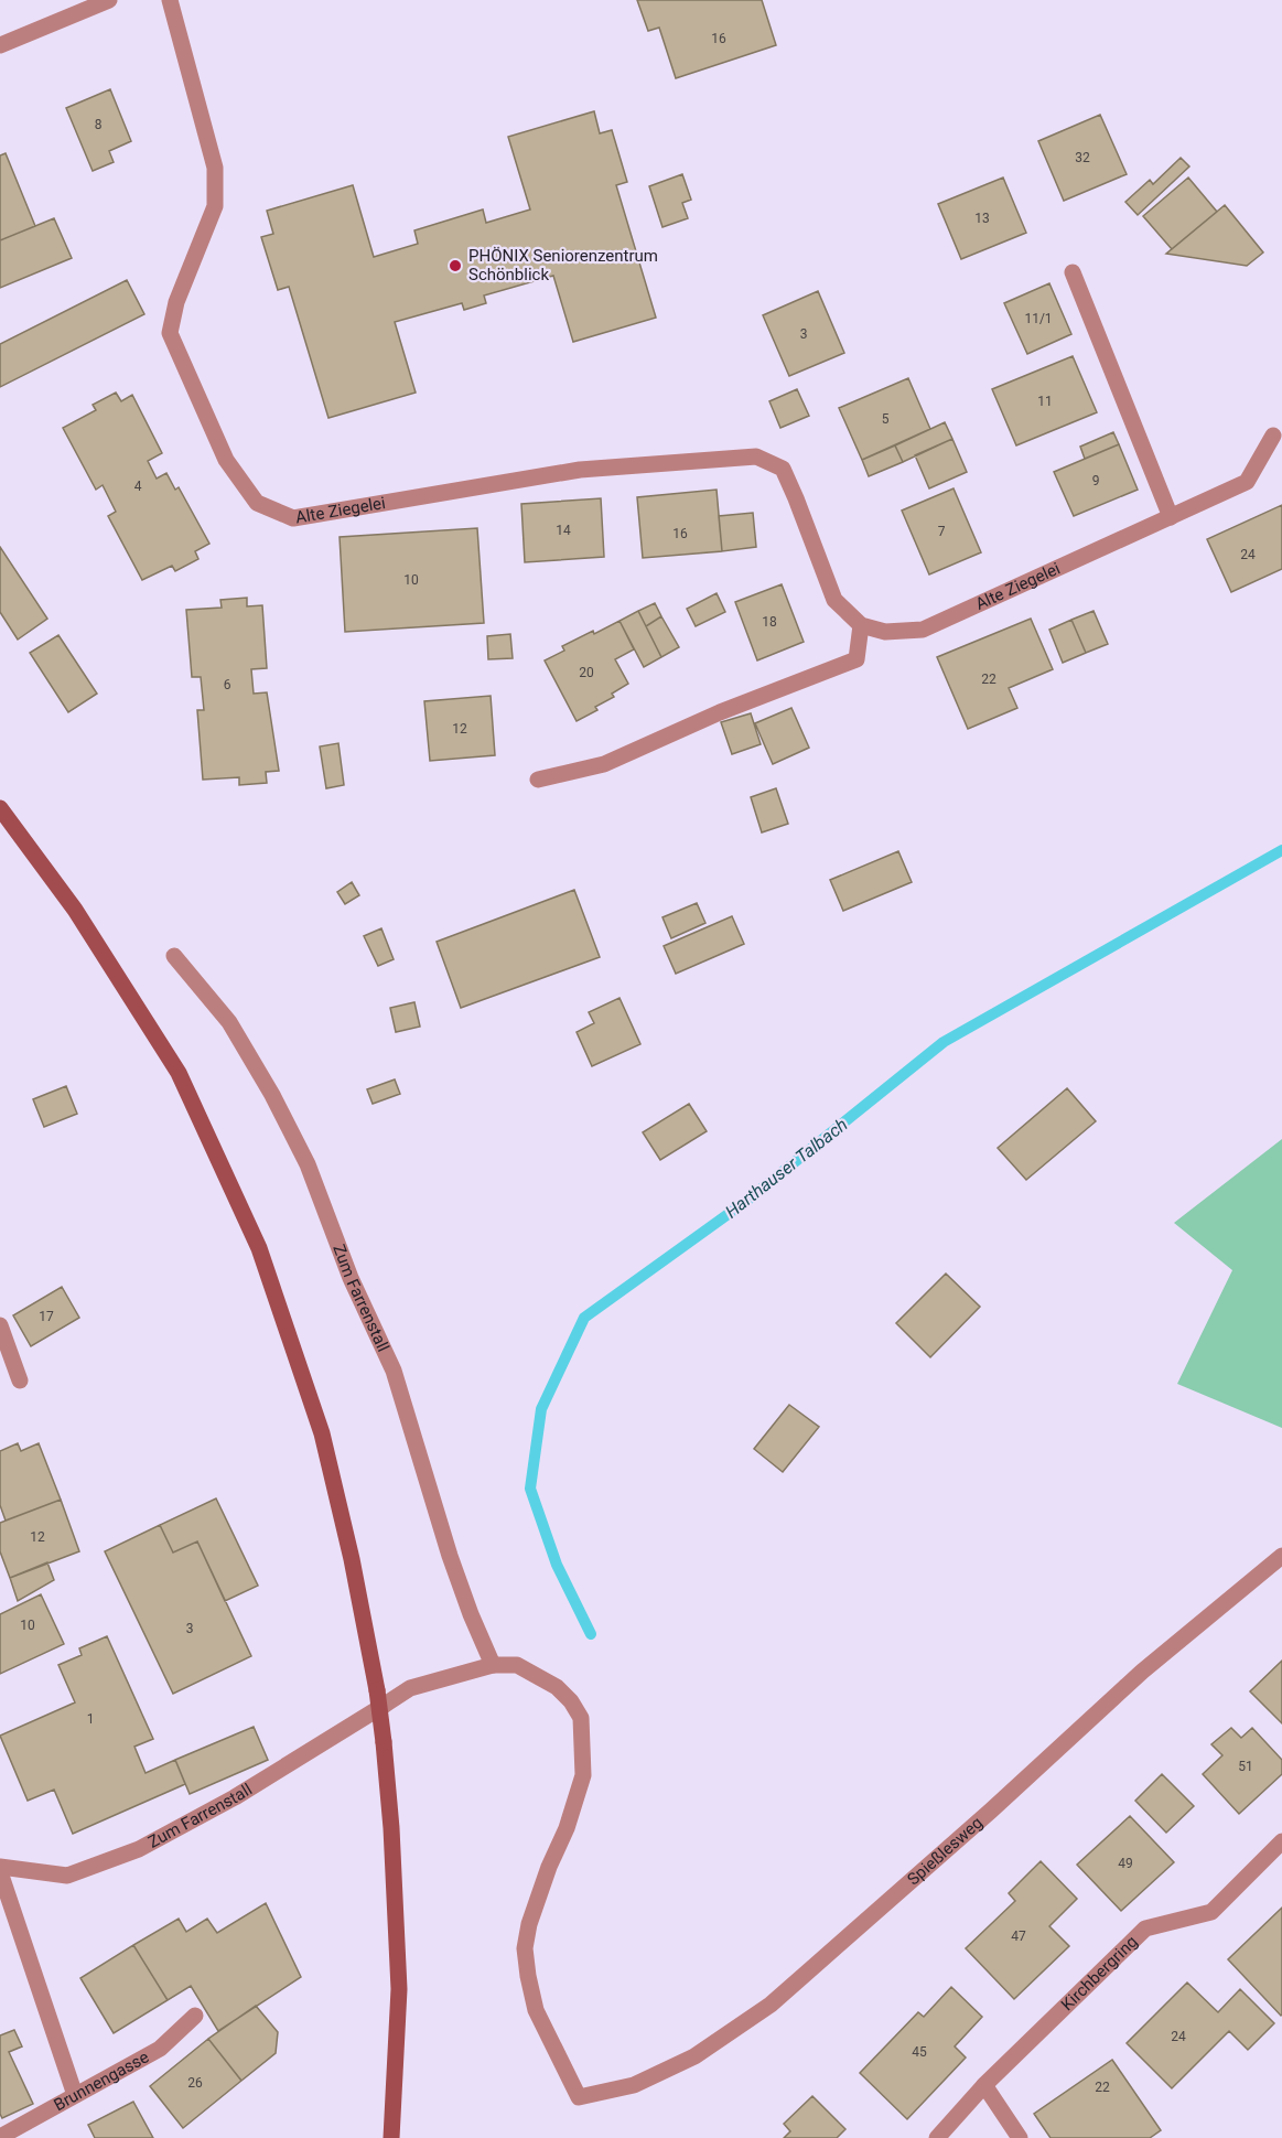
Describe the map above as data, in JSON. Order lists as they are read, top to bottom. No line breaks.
{"streets":{"street":["Alte Ziegelei","Zum Farrenstall","Spießlesweg","Kirchbergring","Brunnengasse"]},"crossings":[["Zum Farrenstall","Spießlesweg"]],"water":["Harthauser Talbach"],"places":["PHÖNIX Seniorenzentrum Schönblick"],"house_numbers":["16","8","32","13","11/1","3","11","5","9","4","14","7","16","24","10","18","20","22","6","12","17","12","10","3","1","51","49","47","24","45","26","22"]}
